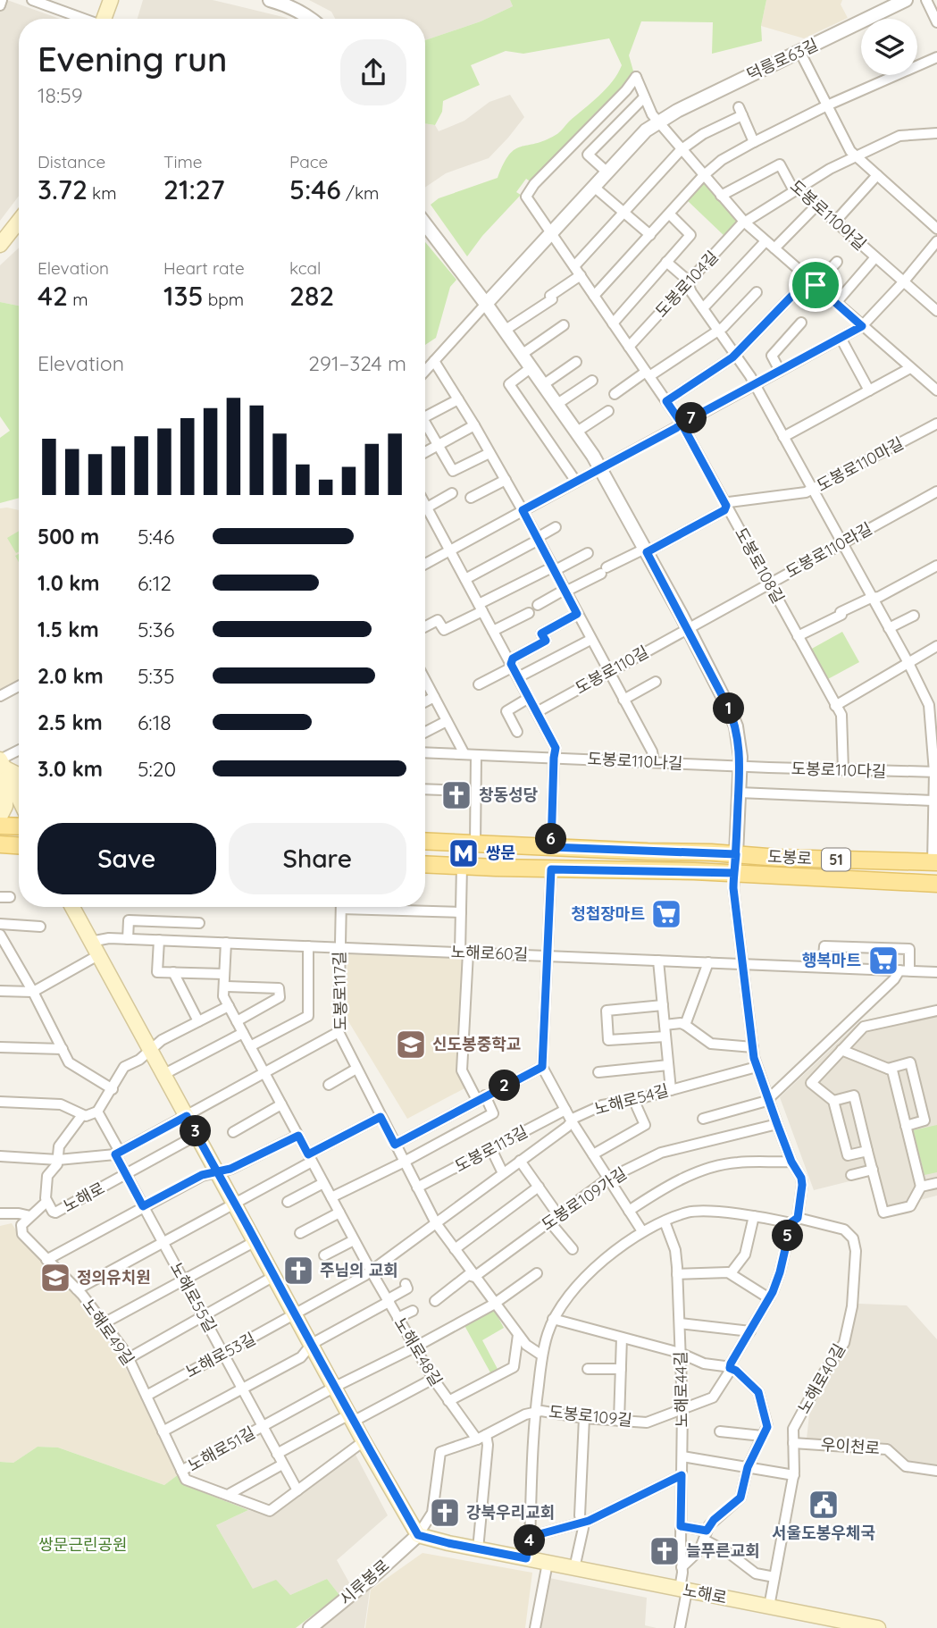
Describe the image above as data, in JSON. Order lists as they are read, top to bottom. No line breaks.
{"streets":{"main road":["도봉로","51","노해로"],"street":["덕릉로63길","도봉로110아길","도봉로104길","도봉로110마길","도봉로110라길","도봉로108길","도봉로110길","도봉로110나길","도봉로110다길","노해로60길","도봉로117길","노해로54길","도봉로113길","도봉로109가길","노해로55길","노해로49길","노해로48길","노해로53길","노해로40길","노해로44길","도봉로109길","우이천로","노해로51길","시루봉로"]},"crossings":[["덕릉로63길","도봉로108길"],["도봉로110아길","도봉로104길"],["도봉로104길","도봉로108길"],["도봉로110마길","도봉로108길"],["도봉로110라길","도봉로108길"],["도봉로110라길","도봉로110길"],["도봉로108길","도봉로110다길"],["도봉로110나길","도봉로110다길"],["도봉로","도봉로109길"],["노해로60길","도봉로117길"],["노해로60길","노해로48길"],["노해로60길","도봉로109길"],["도봉로117길","노해로54길"],["도봉로117길","도봉로113길"],["도봉로117길","도봉로109가길"],["도봉로117길","노해로48길"],["노해로54길","노해로48길"],["노해로54길","노해로53길"],["노해로54길","도봉로109길"],["노해로","노해로55길"],["노해로","노해로40길"],["노해로","노해로44길"],["노해로","도봉로109길"],["노해로","시루봉로"],["도봉로109가길","도봉로109길"],["노해로55길","노해로53길"],["노해로55길","노해로51길"],["노해로49길","노해로53길"],["노해로49길","노해로51길"],["노해로48길","도봉로109길"],["노해로53길","노해로51길"],["노해로40길","노해로44길"],["노해로40길","도봉로109길"],["노해로40길","우이천로"],["노해로44길","도봉로109길"],["도봉로109길","시루봉로"]],"parks":["쌍문근린공원"],"places":{"church":["창동성당","주님의 교회","강북우리교회","늘푸른교회"],"metro station":["쌍문"],"supermarket":["청첩장마트","행복마트"],"school or university":["신도봉중학교","정의유치원"],"public building":["서울도봉우체국"]},"page":{"heading":["Evening run","18:59"],"stats":[["Distance","3.72 km"],["Time","21:27"],["Pace","5:46 /km"],["Elevation","42 m"],["Heart rate","135 bpm"],["kcal","282"]],"chart":["Elevation","291–324 m"],"pins":["7","1","6","2","3","5","4"],"list":[{"name":"500 m","note":"5:46"},{"name":"1.0 km","note":"6:12"},{"name":"1.5 km","note":"5:36"},{"name":"2.0 km","note":"5:35"},{"name":"2.5 km","note":"6:18"},{"name":"3.0 km","note":"5:20"}],"buttons":["Save","Share"]}}
